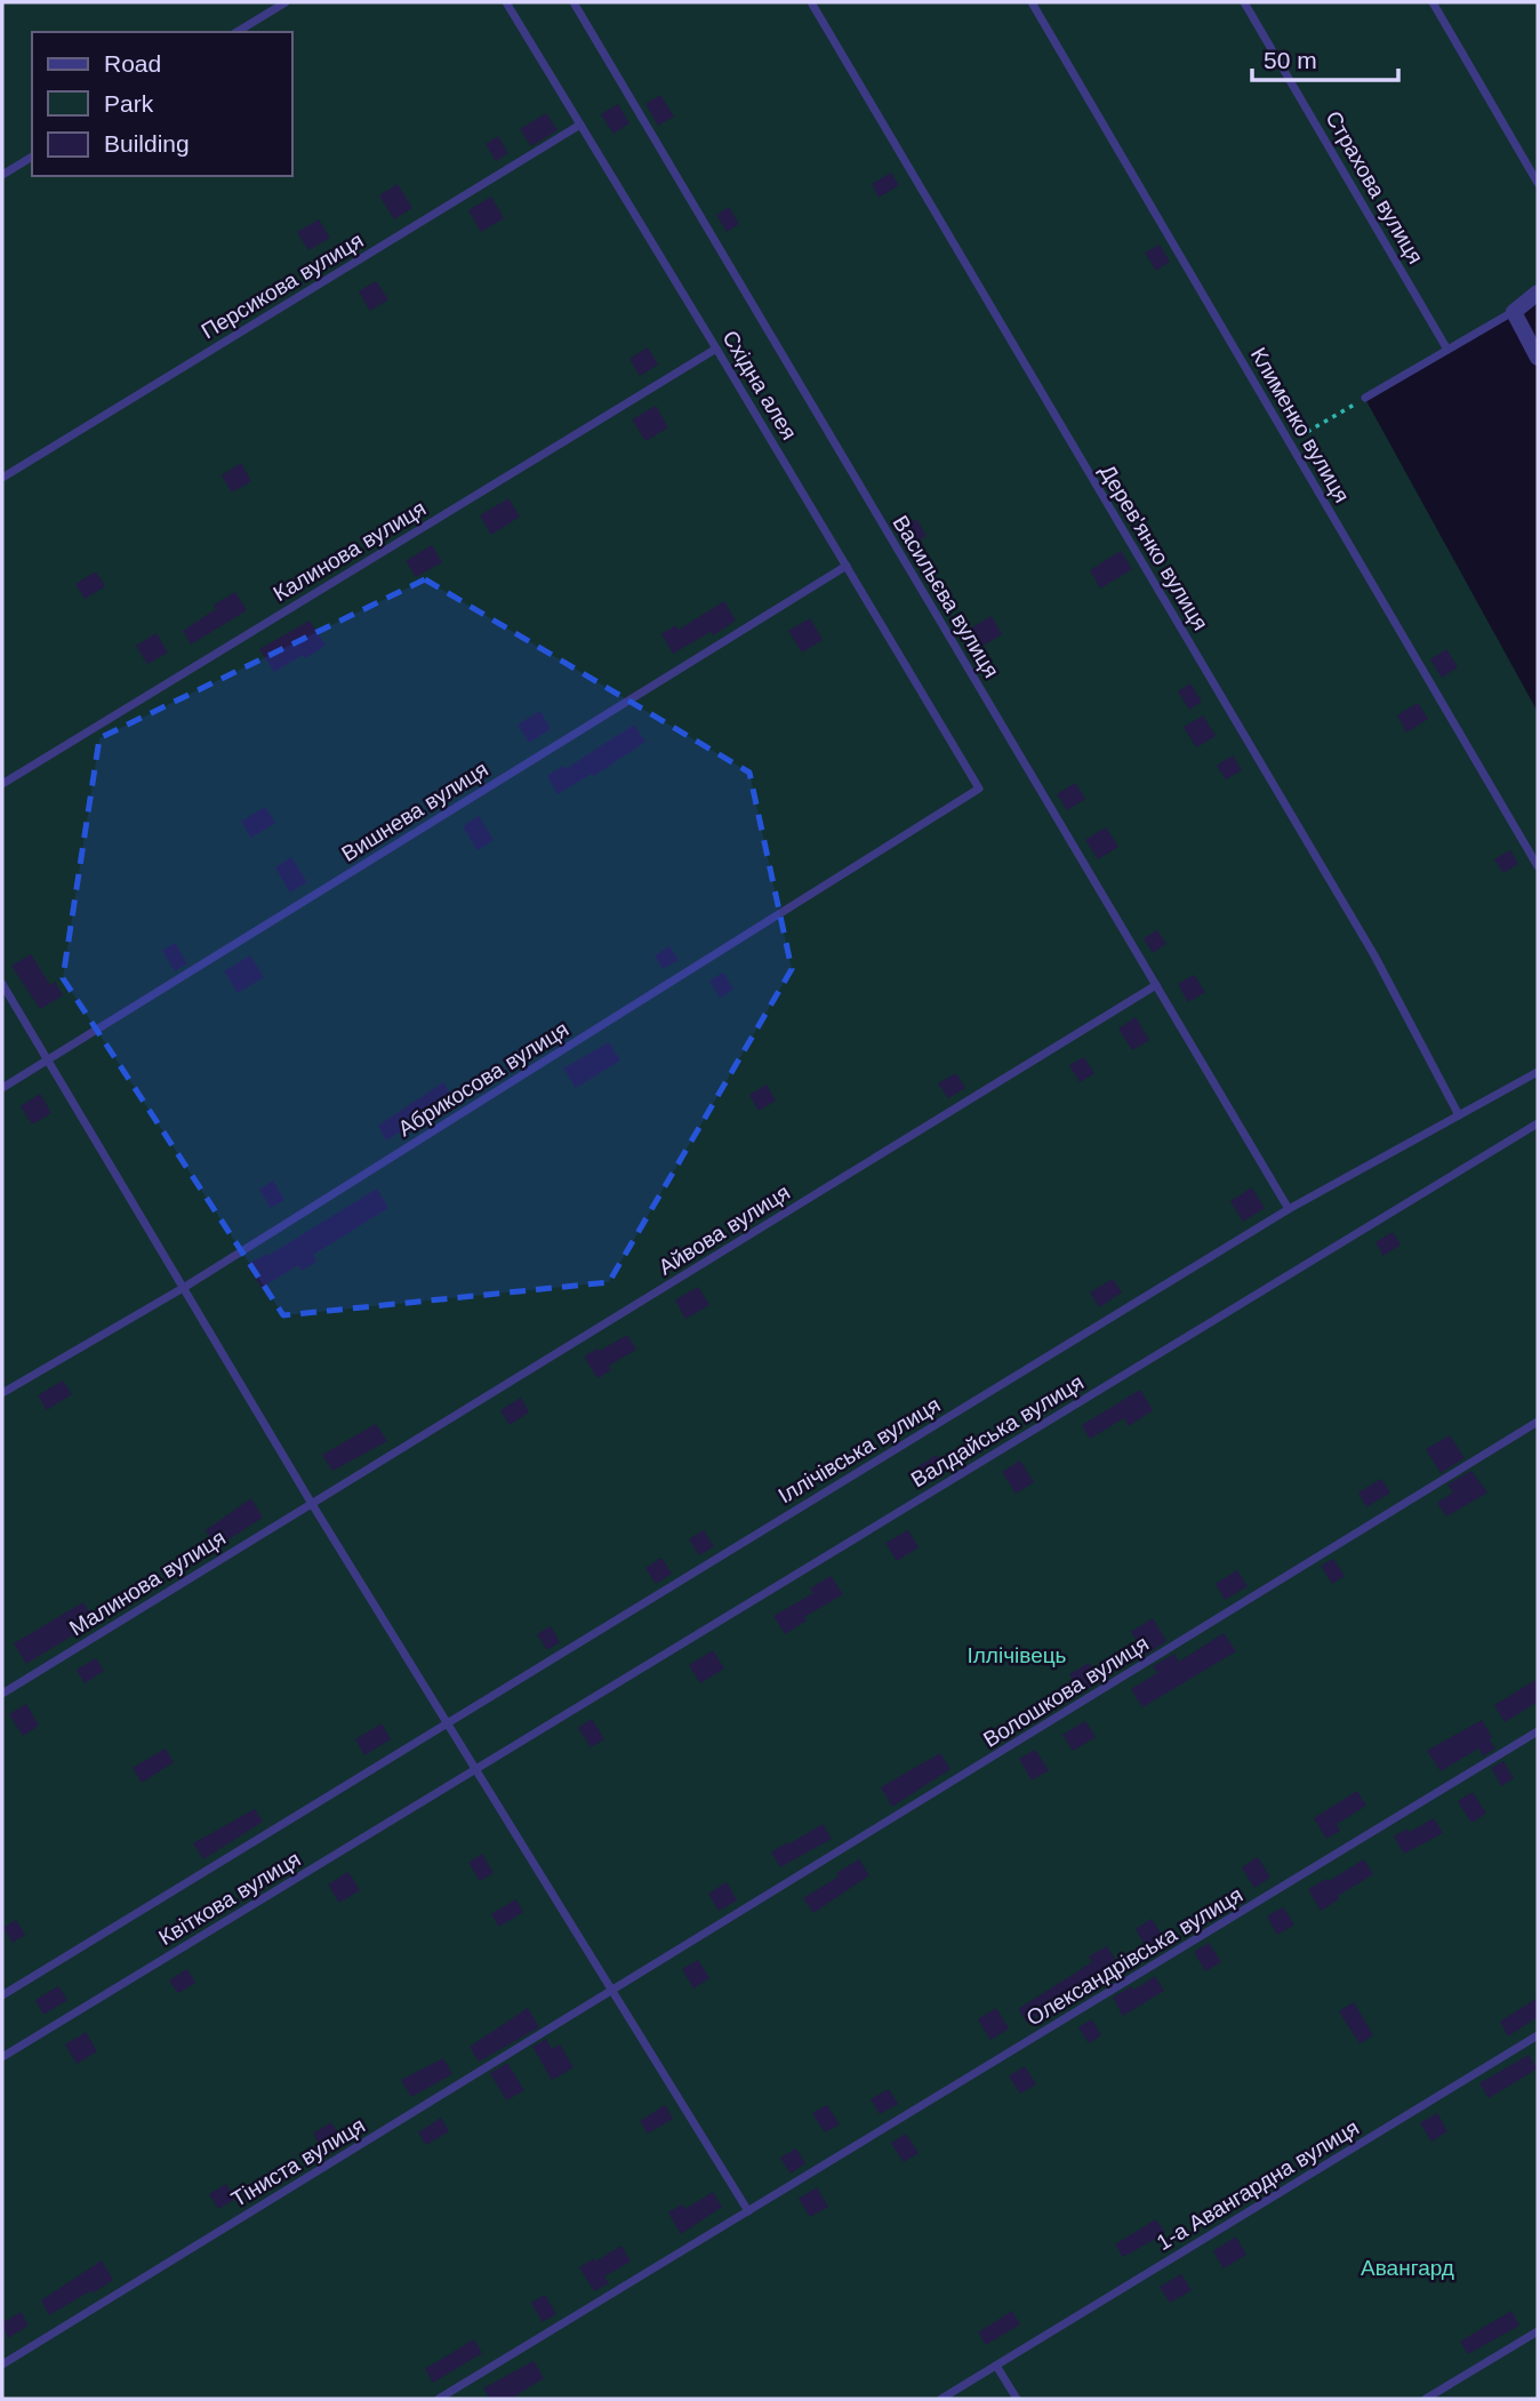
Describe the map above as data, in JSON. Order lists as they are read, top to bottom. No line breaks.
{"streets":{"lane":["Страхова вулиця","Персикова вулиця","Східна алея","Клименко вулиця","Дерев'янко вулиця","Калинова вулиця","Васильєва вулиця","Вишнева вулиця","Абрикосова вулиця","Айвова вулиця","Валдайська вулиця","Іллічівська вулиця","Малинова вулиця","Волошкова вулиця","Квіткова вулиця","Олександрівська вулиця","Тіниста вулиця","1-а Авангардна вулиця"]},"crossings":[["Персикова вулиця","Східна алея"],["Східна алея","Калинова вулиця"],["Східна алея","Вишнева вулиця"],["Східна алея","Абрикосова вулиця"],["Дерев'янко вулиця","Іллічівська вулиця"],["Васильєва вулиця","Айвова вулиця"],["Васильєва вулиця","Іллічівська вулиця"],["Айвова вулиця","Малинова вулиця"],["Валдайська вулиця","Квіткова вулиця"],["Волошкова вулиця","Тіниста вулиця"]],"parks":["Іллічівець","Авангард"],"legend":["Road","Park","Building"],"scale_bar":"50 m"}
